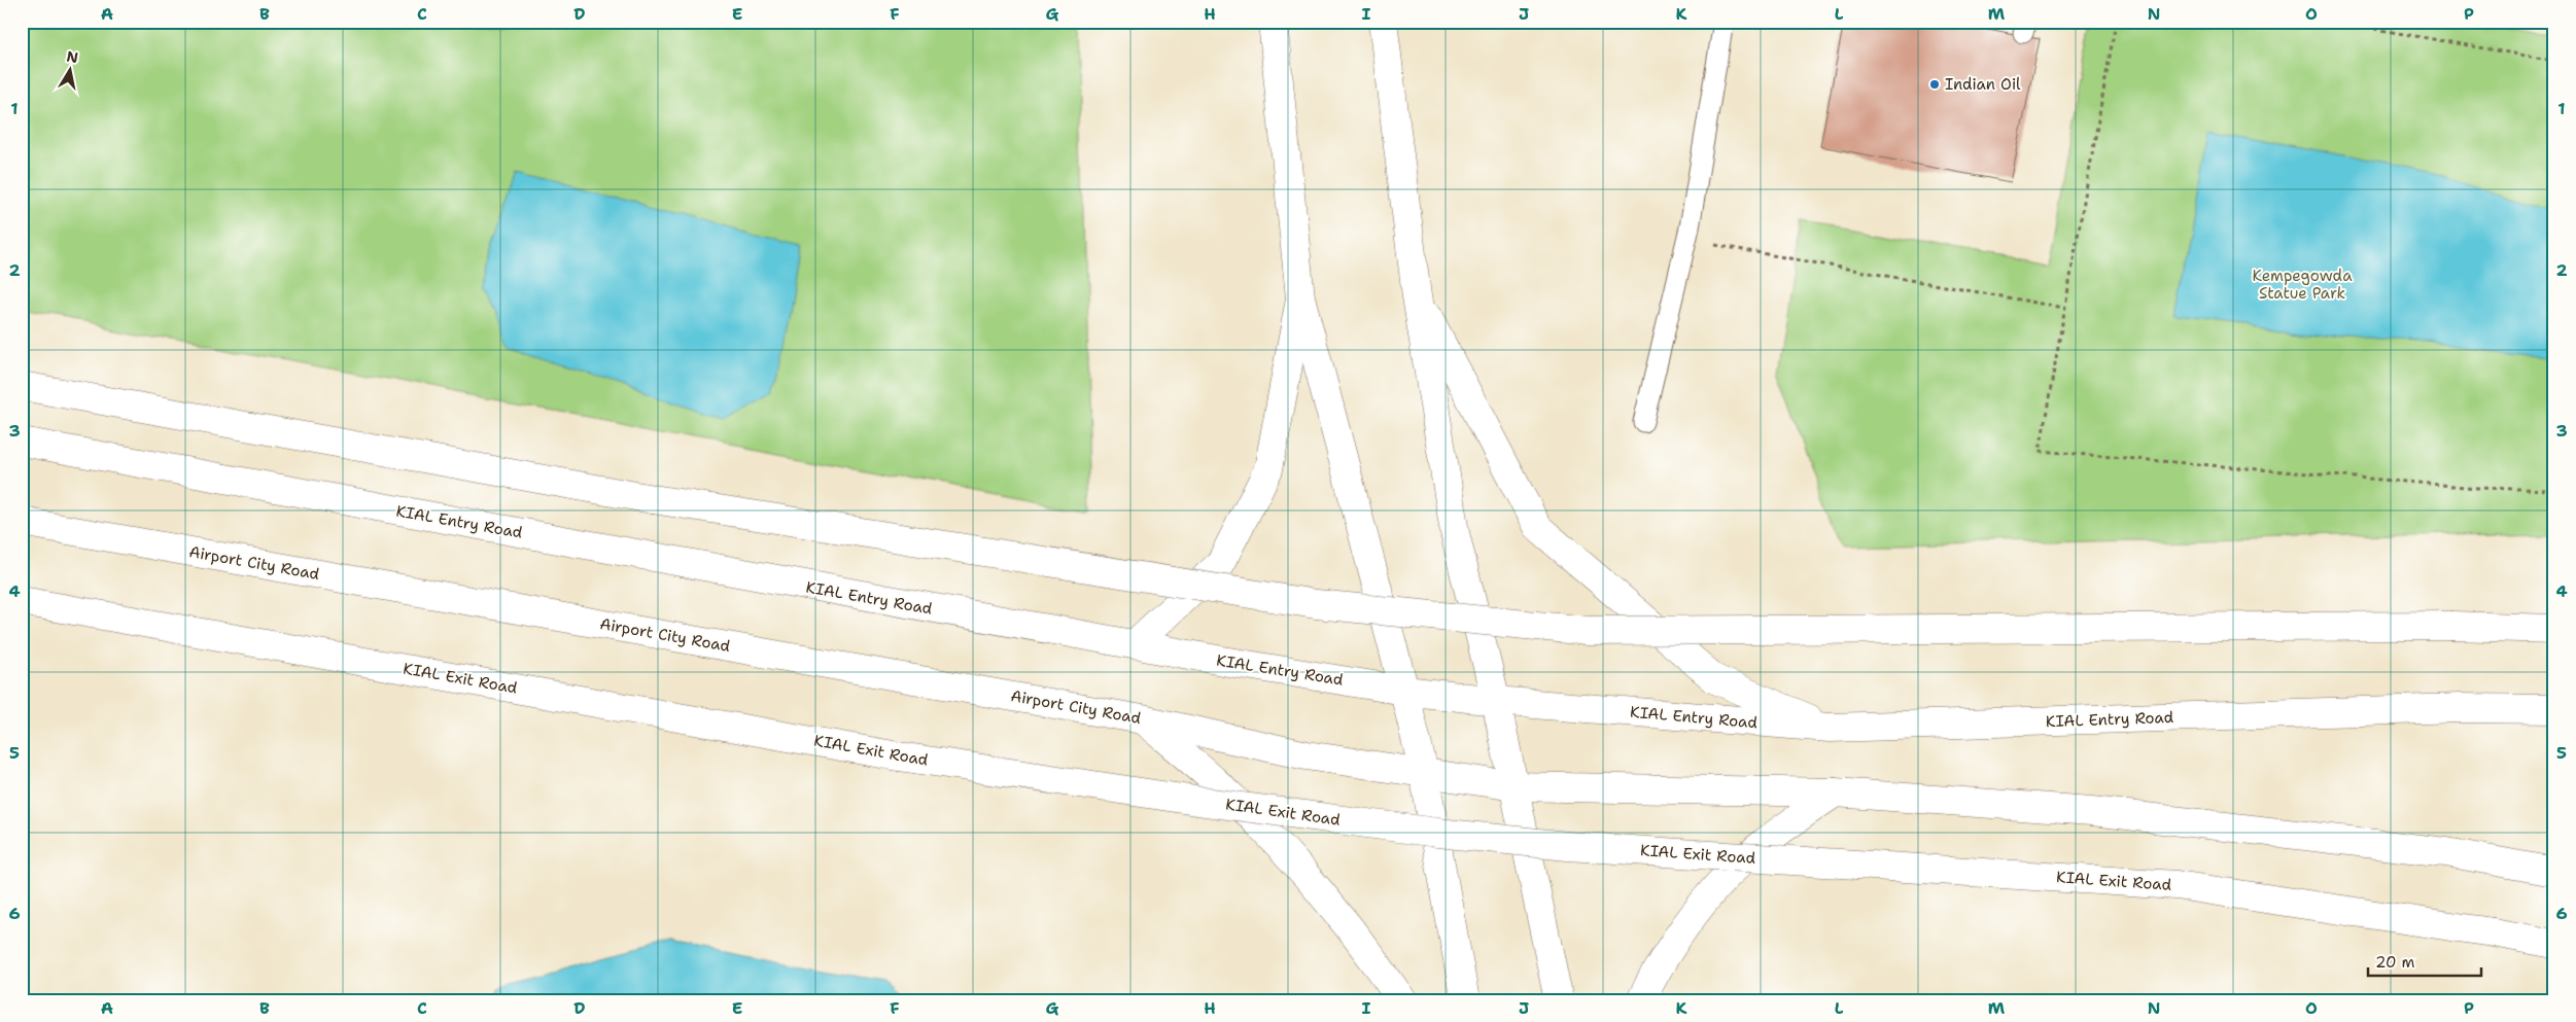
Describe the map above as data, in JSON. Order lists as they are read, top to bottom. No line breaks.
{"streets":{"main road":["KIAL Entry Road","Airport City Road","KIAL Exit Road"]},"parks":["Kempegowda Statue Park"],"places":["Indian Oil"],"scale_bar":"20 m","north":"top","grid":{"columns":["A","B","C","D","E","F","G","H","I","J","K","L","M","N","O","P"],"rows":["1","2","3","4","5","6"]}}
